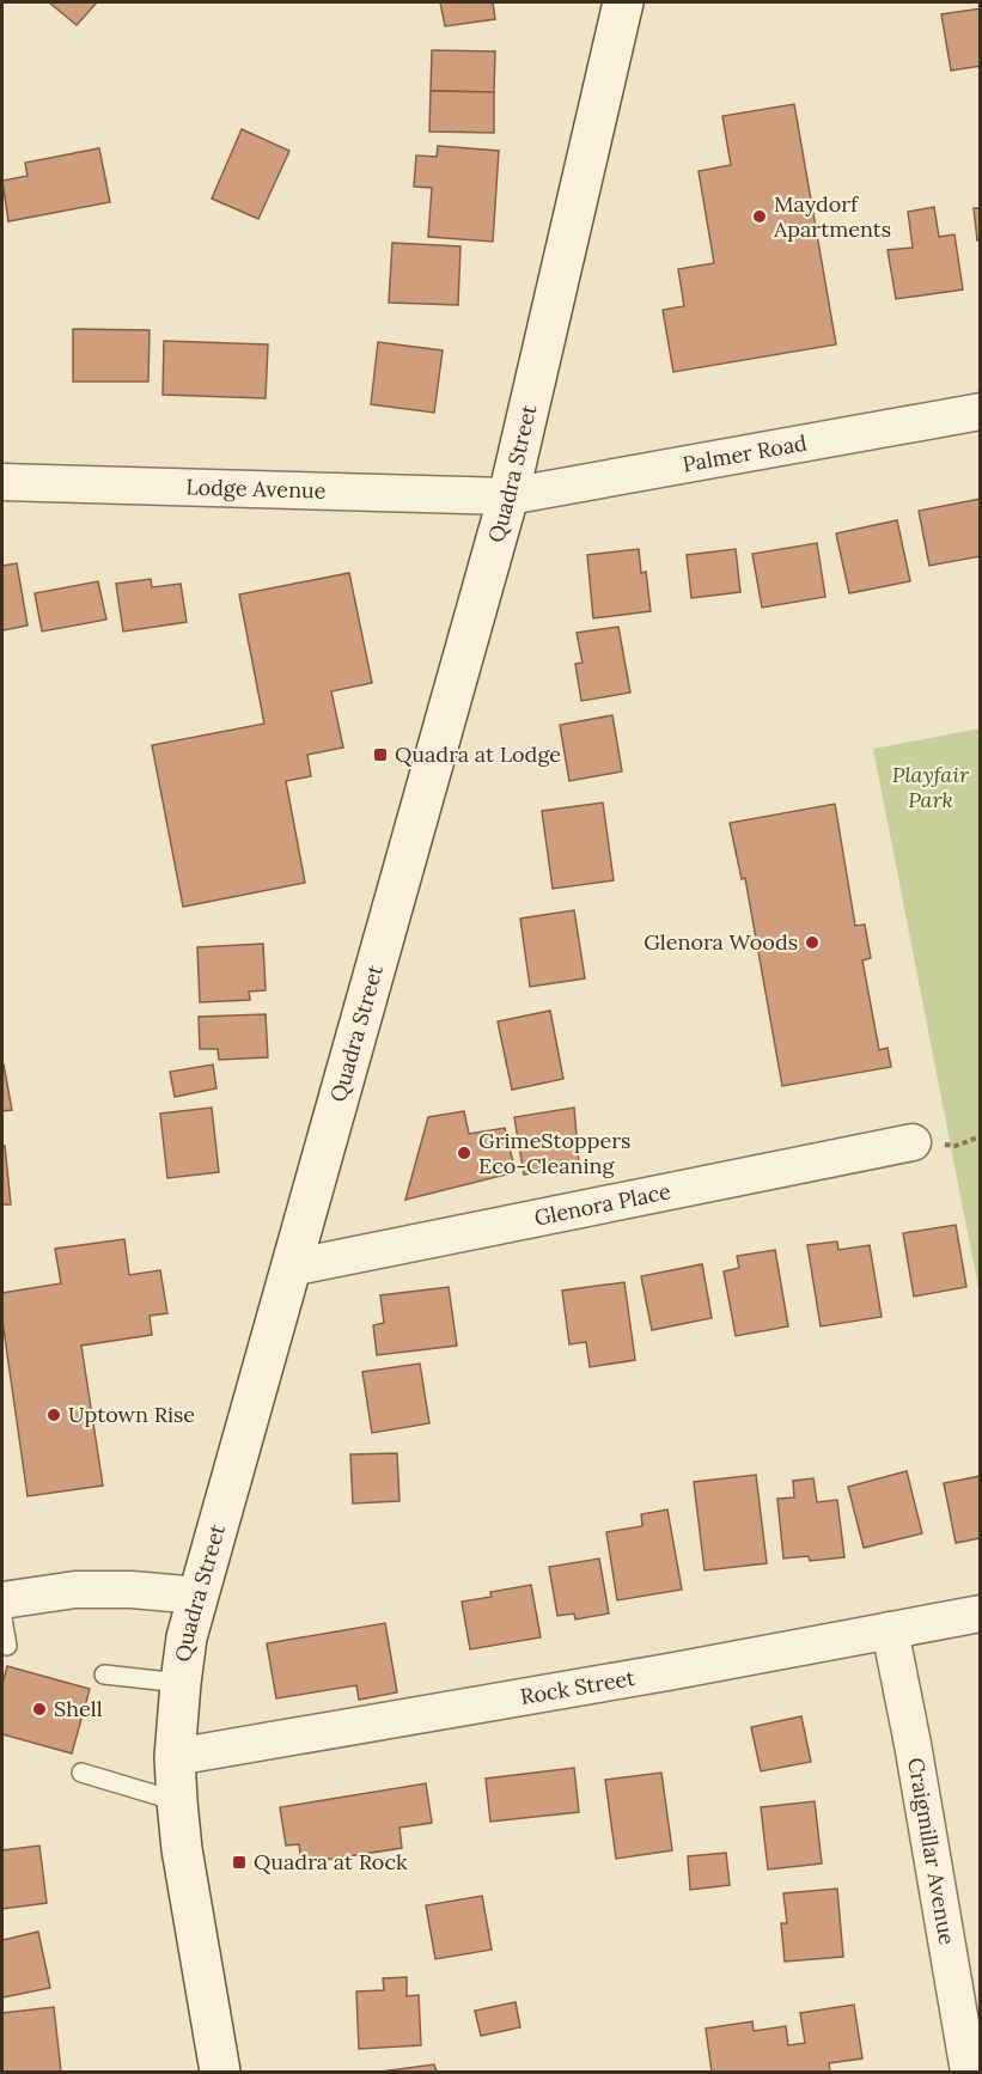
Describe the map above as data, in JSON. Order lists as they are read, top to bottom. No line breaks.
{"streets":{"main road":["Quadra Street"],"street":["Palmer Road","Lodge Avenue","Glenora Place","Rock Street","Craigmillar Avenue"]},"crossings":[["Palmer Road","Quadra Street"],["Palmer Road","Lodge Avenue"],["Quadra Street","Lodge Avenue"],["Quadra Street","Glenora Place"],["Quadra Street","Rock Street"],["Rock Street","Craigmillar Avenue"]],"parks":["Playfair Park"],"places":{"other":["Maydorf Apartments","Glenora Woods","GrimeStoppers Eco-Cleaning","Uptown Rise","Shell"],"transit":["Quadra at Lodge","Quadra at Rock"]}}
